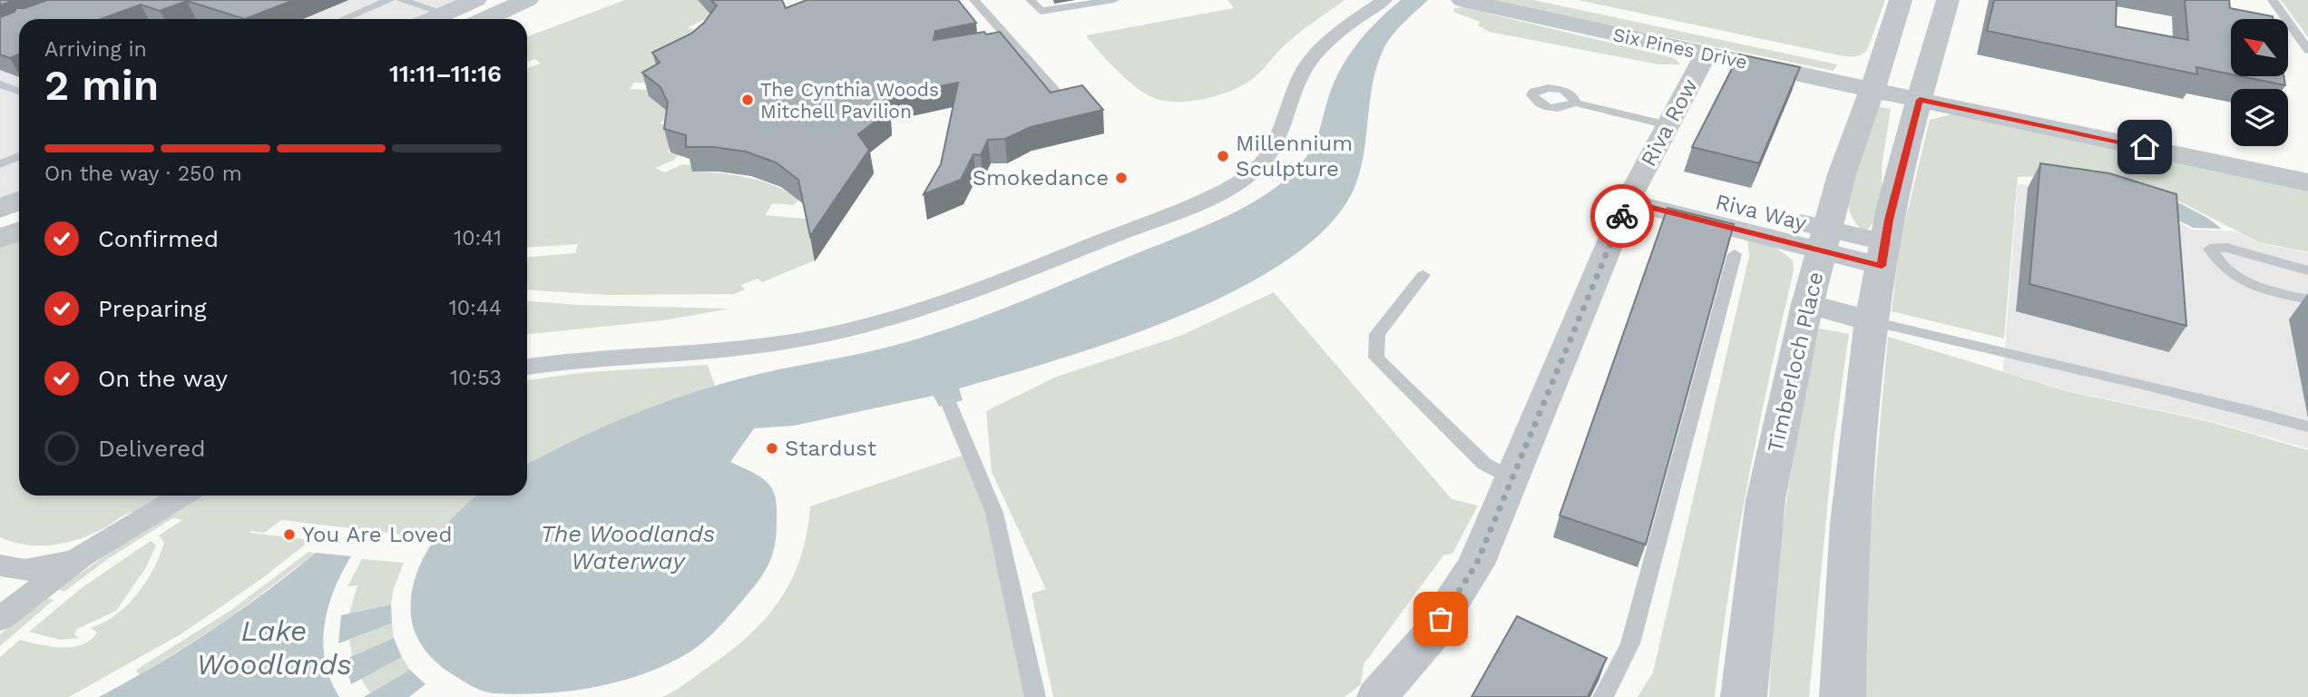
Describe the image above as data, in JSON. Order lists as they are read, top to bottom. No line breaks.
{"streets":{"street":["Six Pines Drive","Riva Row","Riva Way","Timberloch Place"]},"crossings":[["Six Pines Drive","Riva Row"],["Six Pines Drive","Timberloch Place"],["Riva Row","Riva Way"],["Riva Way","Timberloch Place"]],"water":["The Woodlands Waterway","Lake Woodlands"],"places":["The Cynthia Woods Mitchell Pavilion","Millennium Sculpture","Smokedance","Stardust","You Are Loved"],"north":"top left","page":{"heading":["2 min","Arriving in","11:11–11:16"],"bar":"On the way · 250 m","list":[["Confirmed","10:41"],["Preparing","10:44"],["On the way","10:53"],"Delivered"]}}
